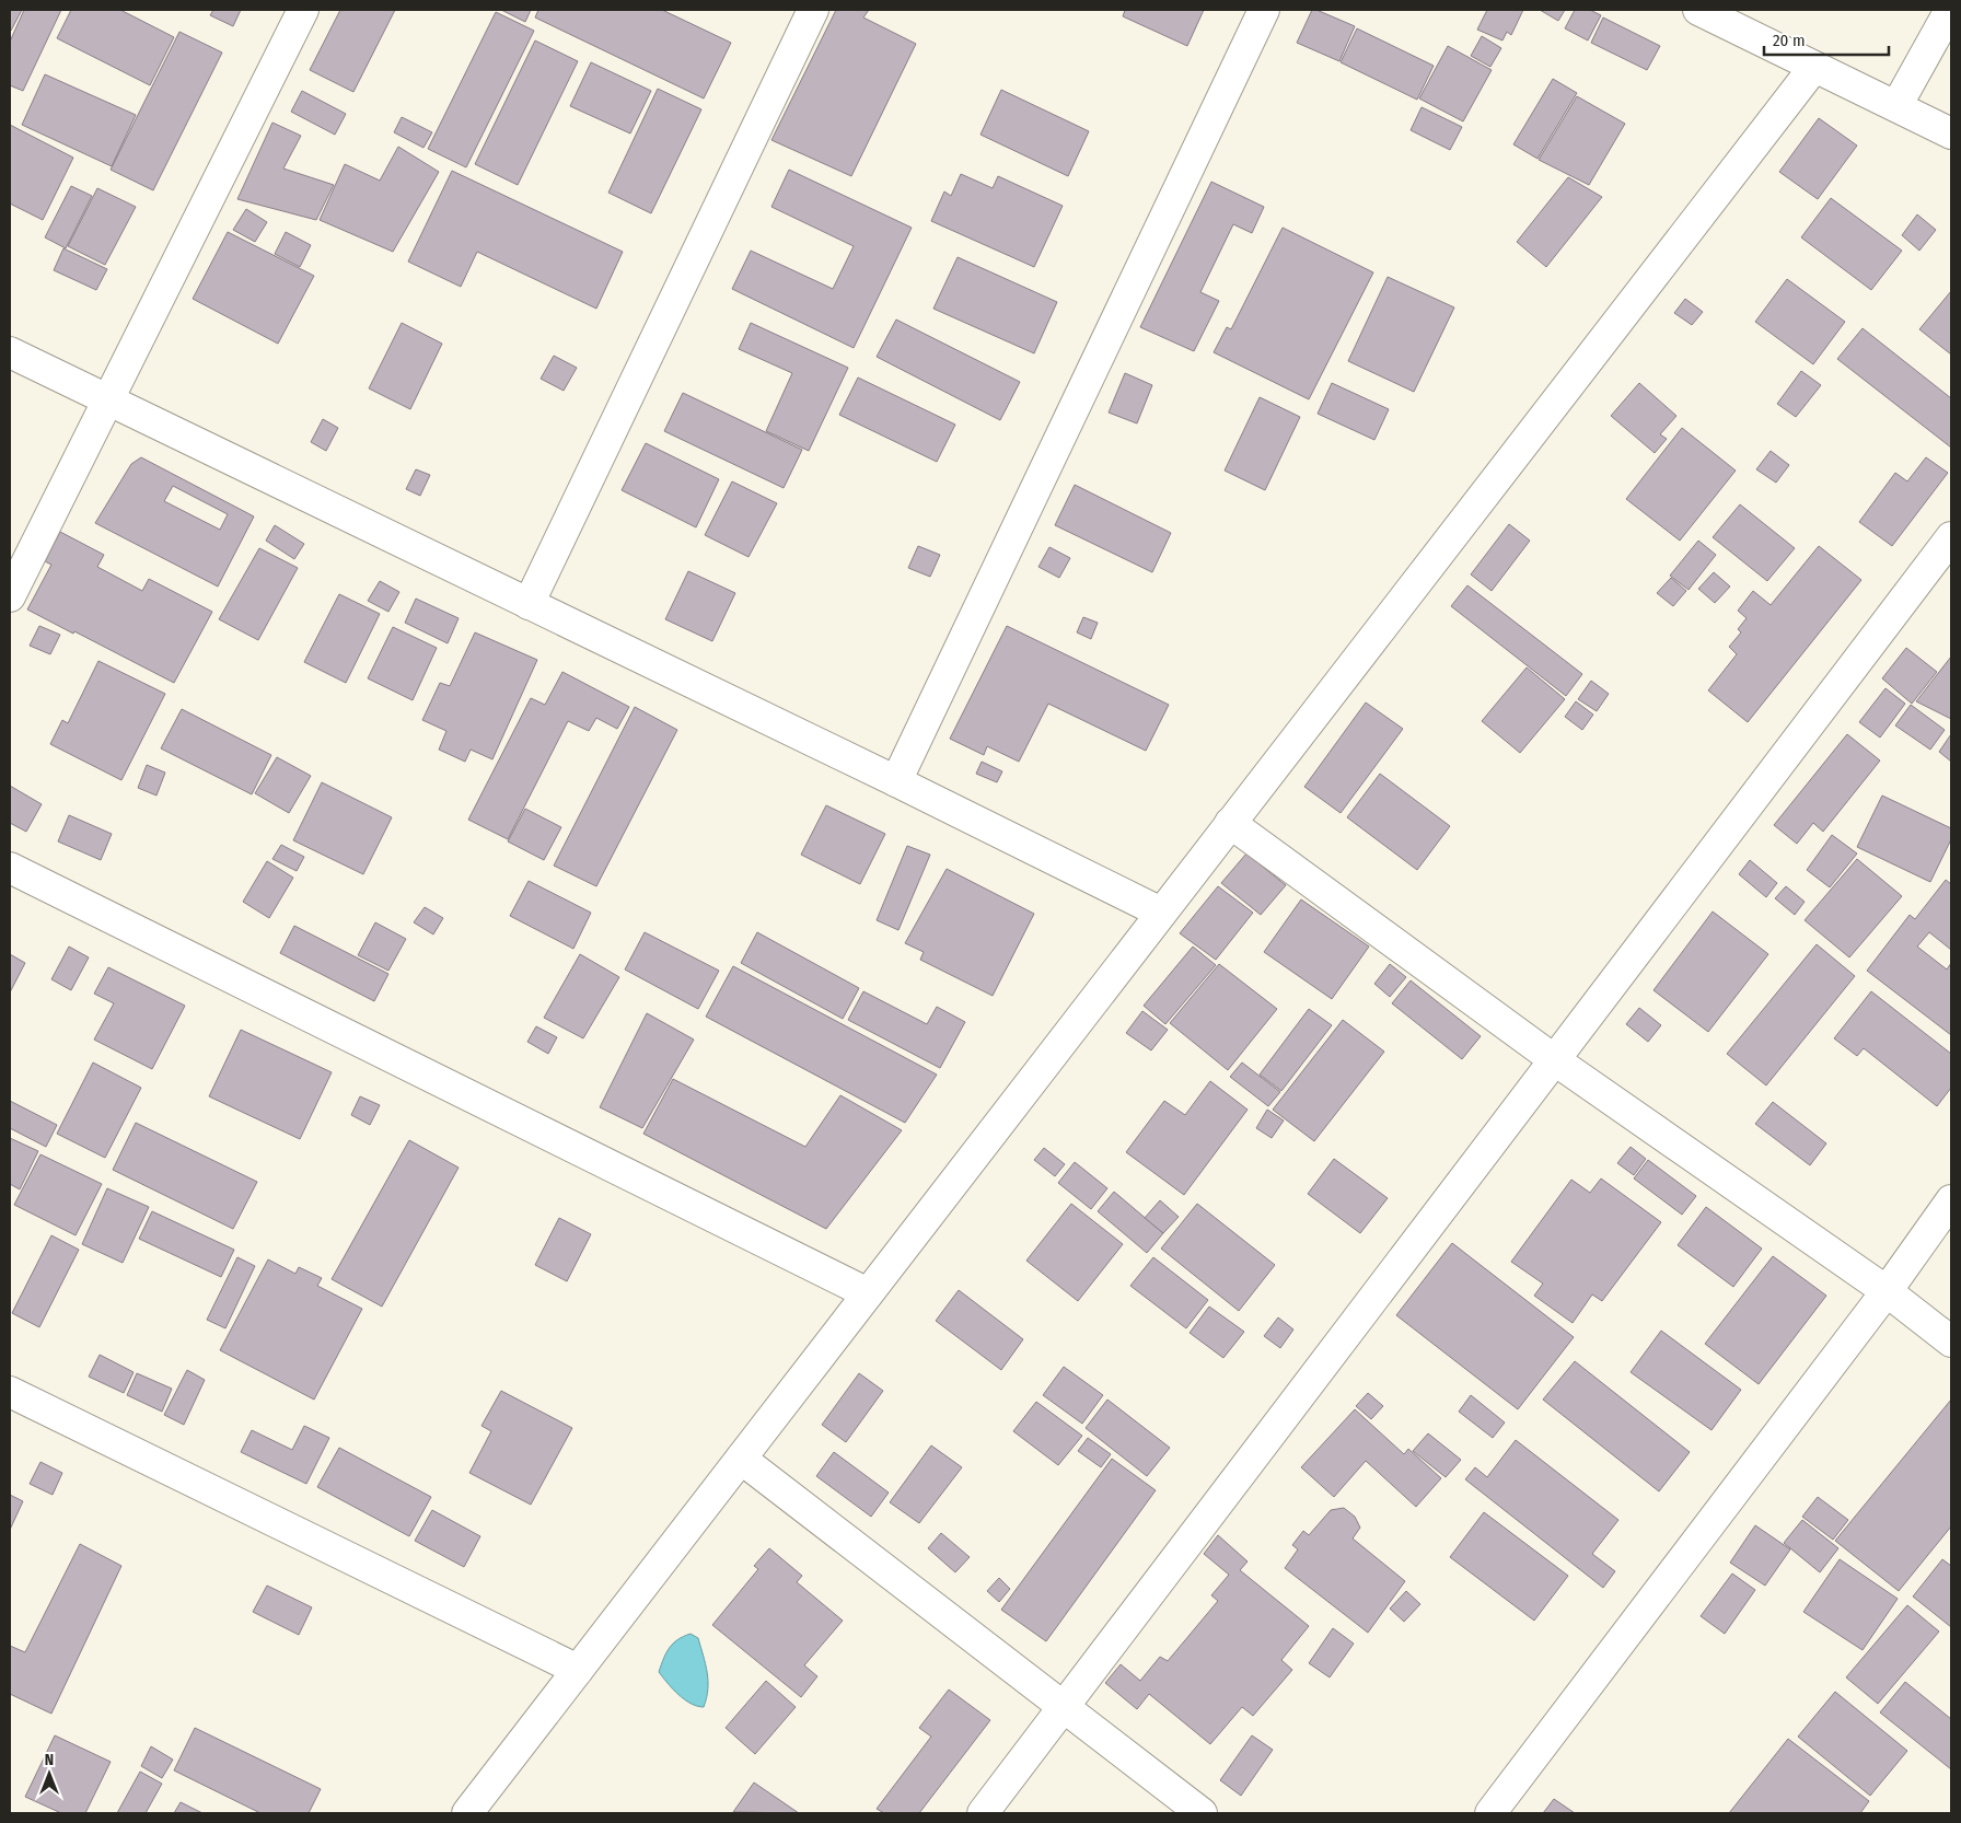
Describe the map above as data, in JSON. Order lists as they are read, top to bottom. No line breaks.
{"scale_bar":"20 m","north":"top"}
